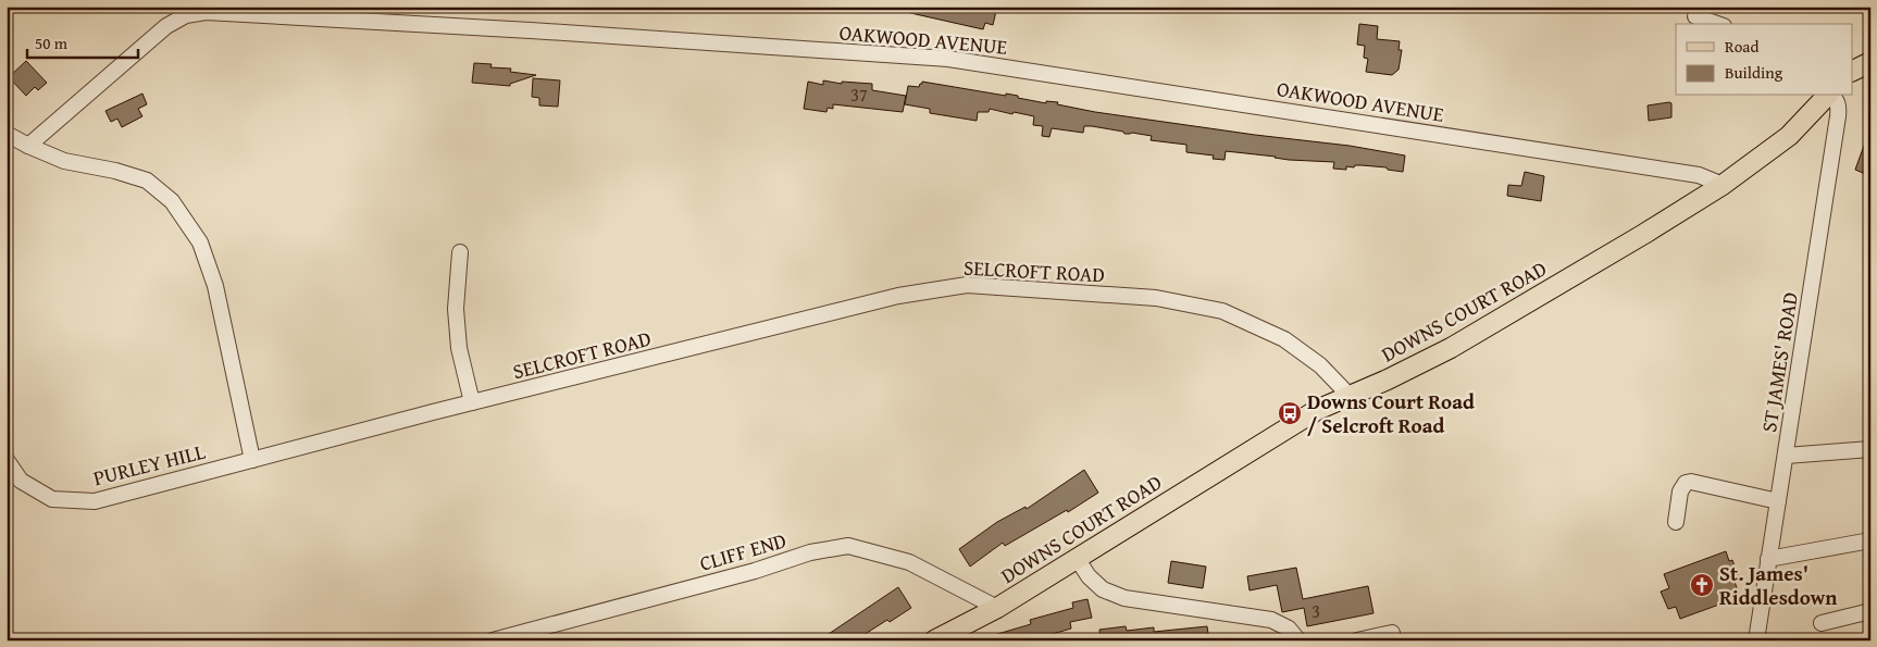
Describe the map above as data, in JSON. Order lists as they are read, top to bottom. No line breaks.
{"streets":{"main road":["DOWNS COURT ROAD"],"street":["OAKWOOD AVENUE","SELCROFT ROAD","ST JAMES' ROAD","PURLEY HILL","CLIFF END"]},"crossings":[["OAKWOOD AVENUE","DOWNS COURT ROAD"],["SELCROFT ROAD","DOWNS COURT ROAD"],["SELCROFT ROAD","PURLEY HILL"],["DOWNS COURT ROAD","CLIFF END"]],"places":{"bus stop":["Downs Court Road / Selcroft Road"],"church":["St. James' Riddlesdown"]},"house_numbers":["37","3"],"legend":["Road","Building"],"scale_bar":"50 m"}
